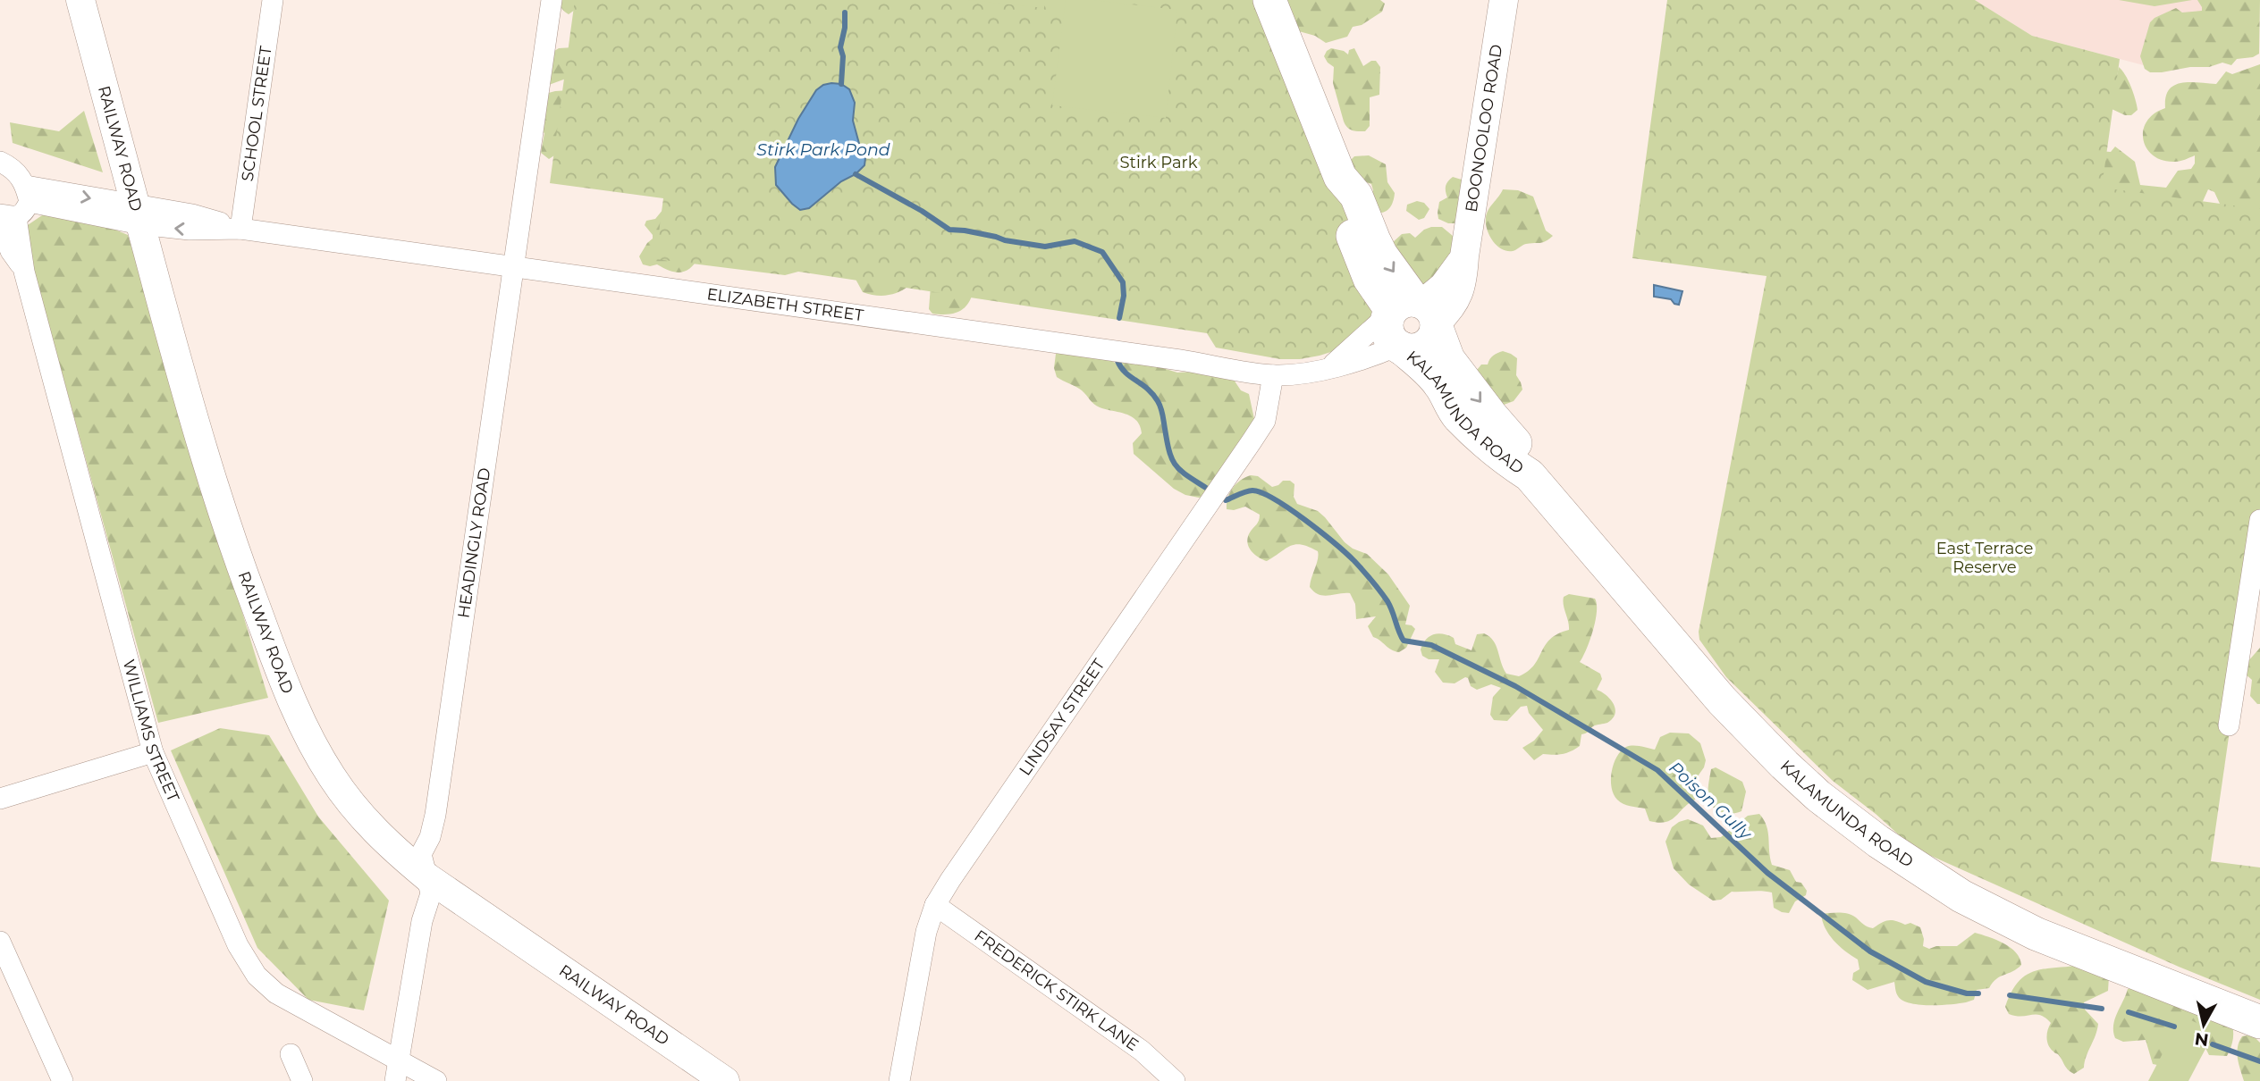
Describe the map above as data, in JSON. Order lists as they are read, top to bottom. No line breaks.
{"streets":{"main road":["KALAMUNDA ROAD"],"street":["SCHOOL STREET","BOONOOLOO ROAD","RAILWAY ROAD","ELIZABETH STREET","HEADINGLY ROAD","LINDSAY STREET","WILLIAMS STREET","FREDERICK STIRK LANE"]},"crossings":[["SCHOOL STREET","ELIZABETH STREET"],["BOONOOLOO ROAD","ELIZABETH STREET"],["BOONOOLOO ROAD","KALAMUNDA ROAD"],["RAILWAY ROAD","ELIZABETH STREET"],["RAILWAY ROAD","HEADINGLY ROAD"],["ELIZABETH STREET","KALAMUNDA ROAD"],["ELIZABETH STREET","HEADINGLY ROAD"],["ELIZABETH STREET","LINDSAY STREET"],["ELIZABETH STREET","WILLIAMS STREET"],["HEADINGLY ROAD","WILLIAMS STREET"],["LINDSAY STREET","FREDERICK STIRK LANE"]],"water":["Stirk Park Pond","Poison Gully"],"parks":["Stirk Park","East Terrace Reserve"],"north":"bottom"}
